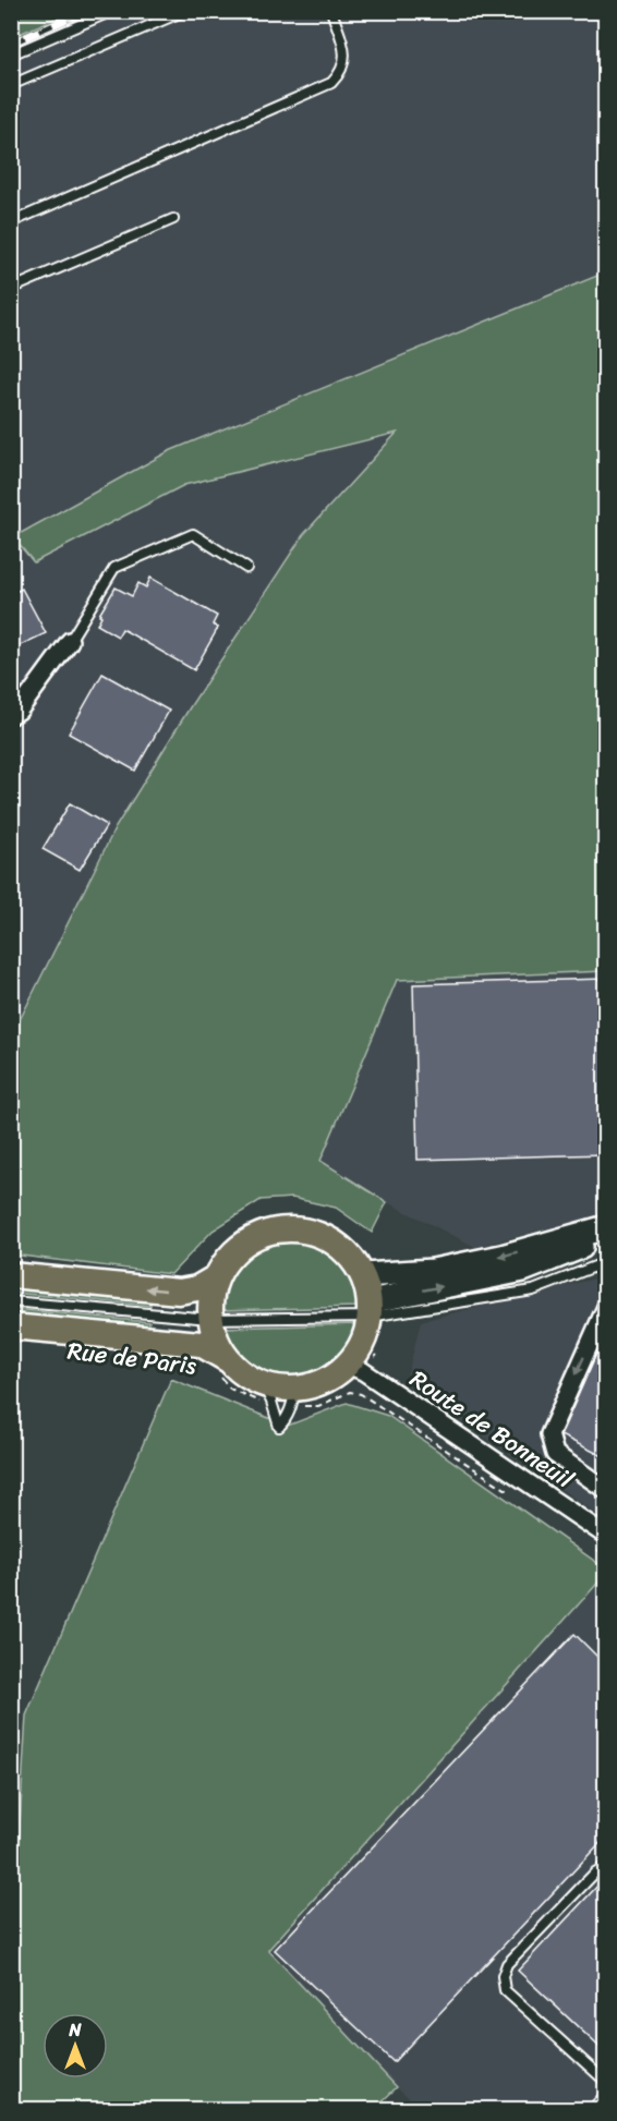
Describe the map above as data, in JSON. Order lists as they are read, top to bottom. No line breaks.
{"streets":{"main road":["Rue de Paris"],"street":["Route de Bonneuil"]},"north":"top"}
